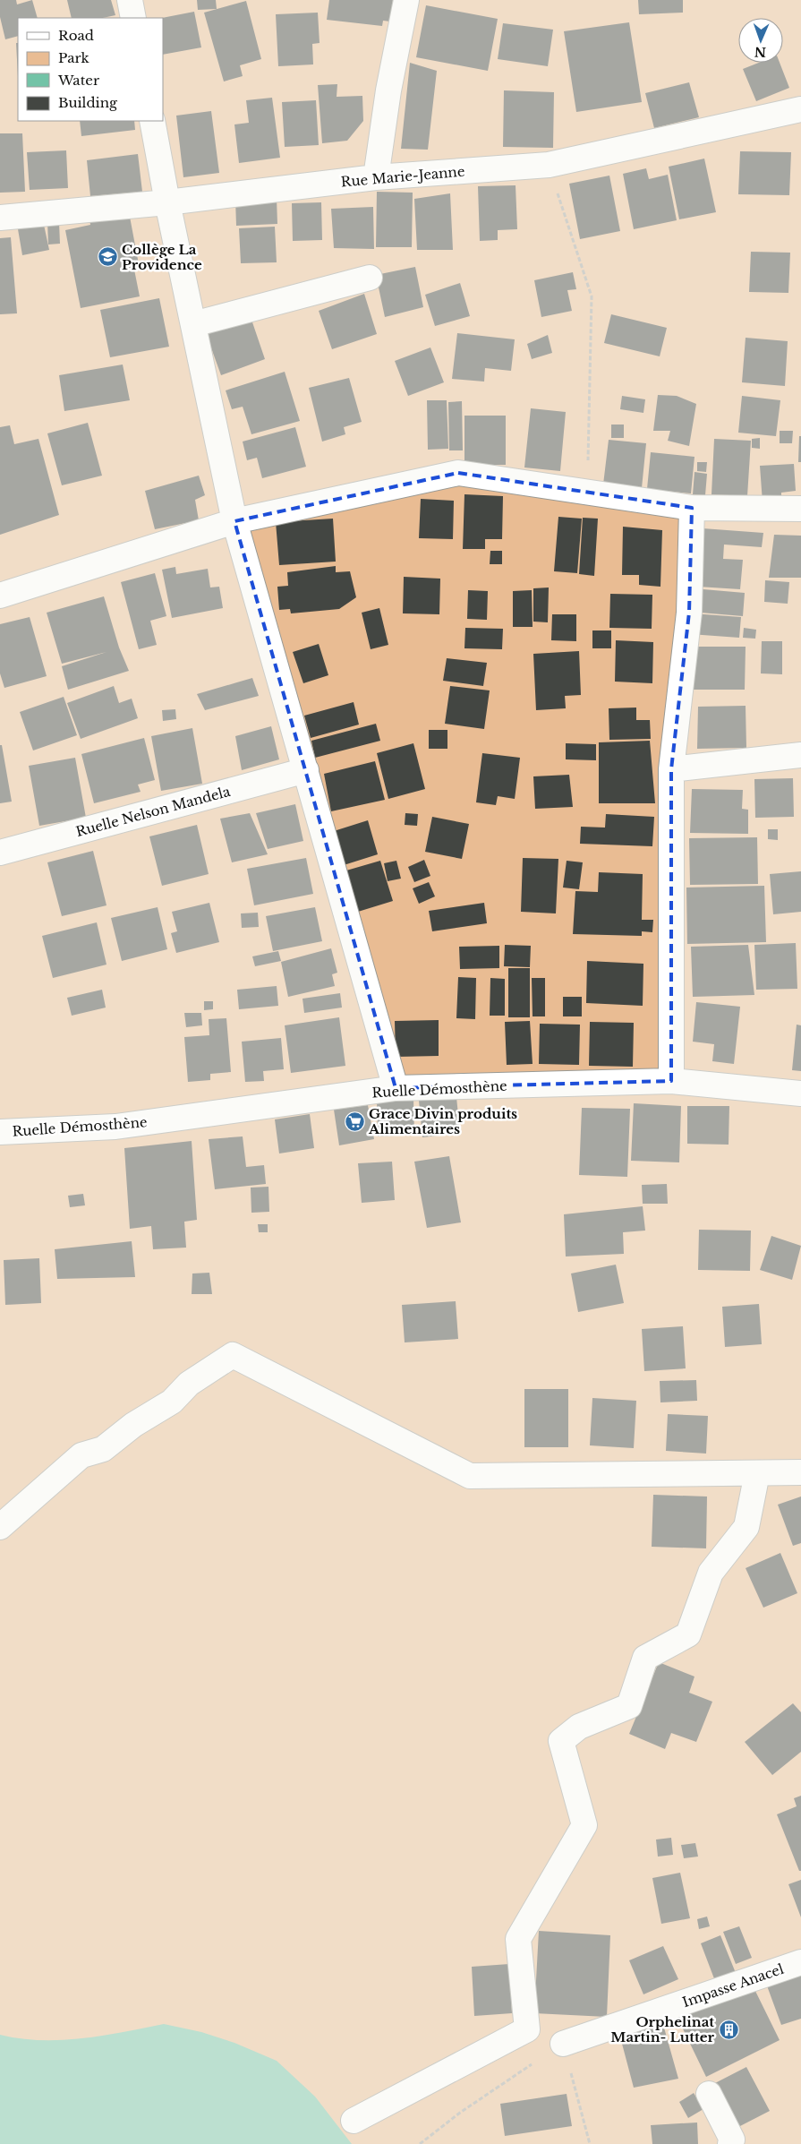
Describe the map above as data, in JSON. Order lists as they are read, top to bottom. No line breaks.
{"streets":{"street":["Rue Marie-Jeanne","Ruelle Nelson Mandela","Ruelle Démosthène","Impasse Anacel"]},"places":{"school or university":["Collège La Providence"],"supermarket":["Grace Divin produits Alimentaires"],"building":["Orphelinat Martin- Lutter"]},"legend":["Road","Park","Water","Building"],"north":"bottom"}
